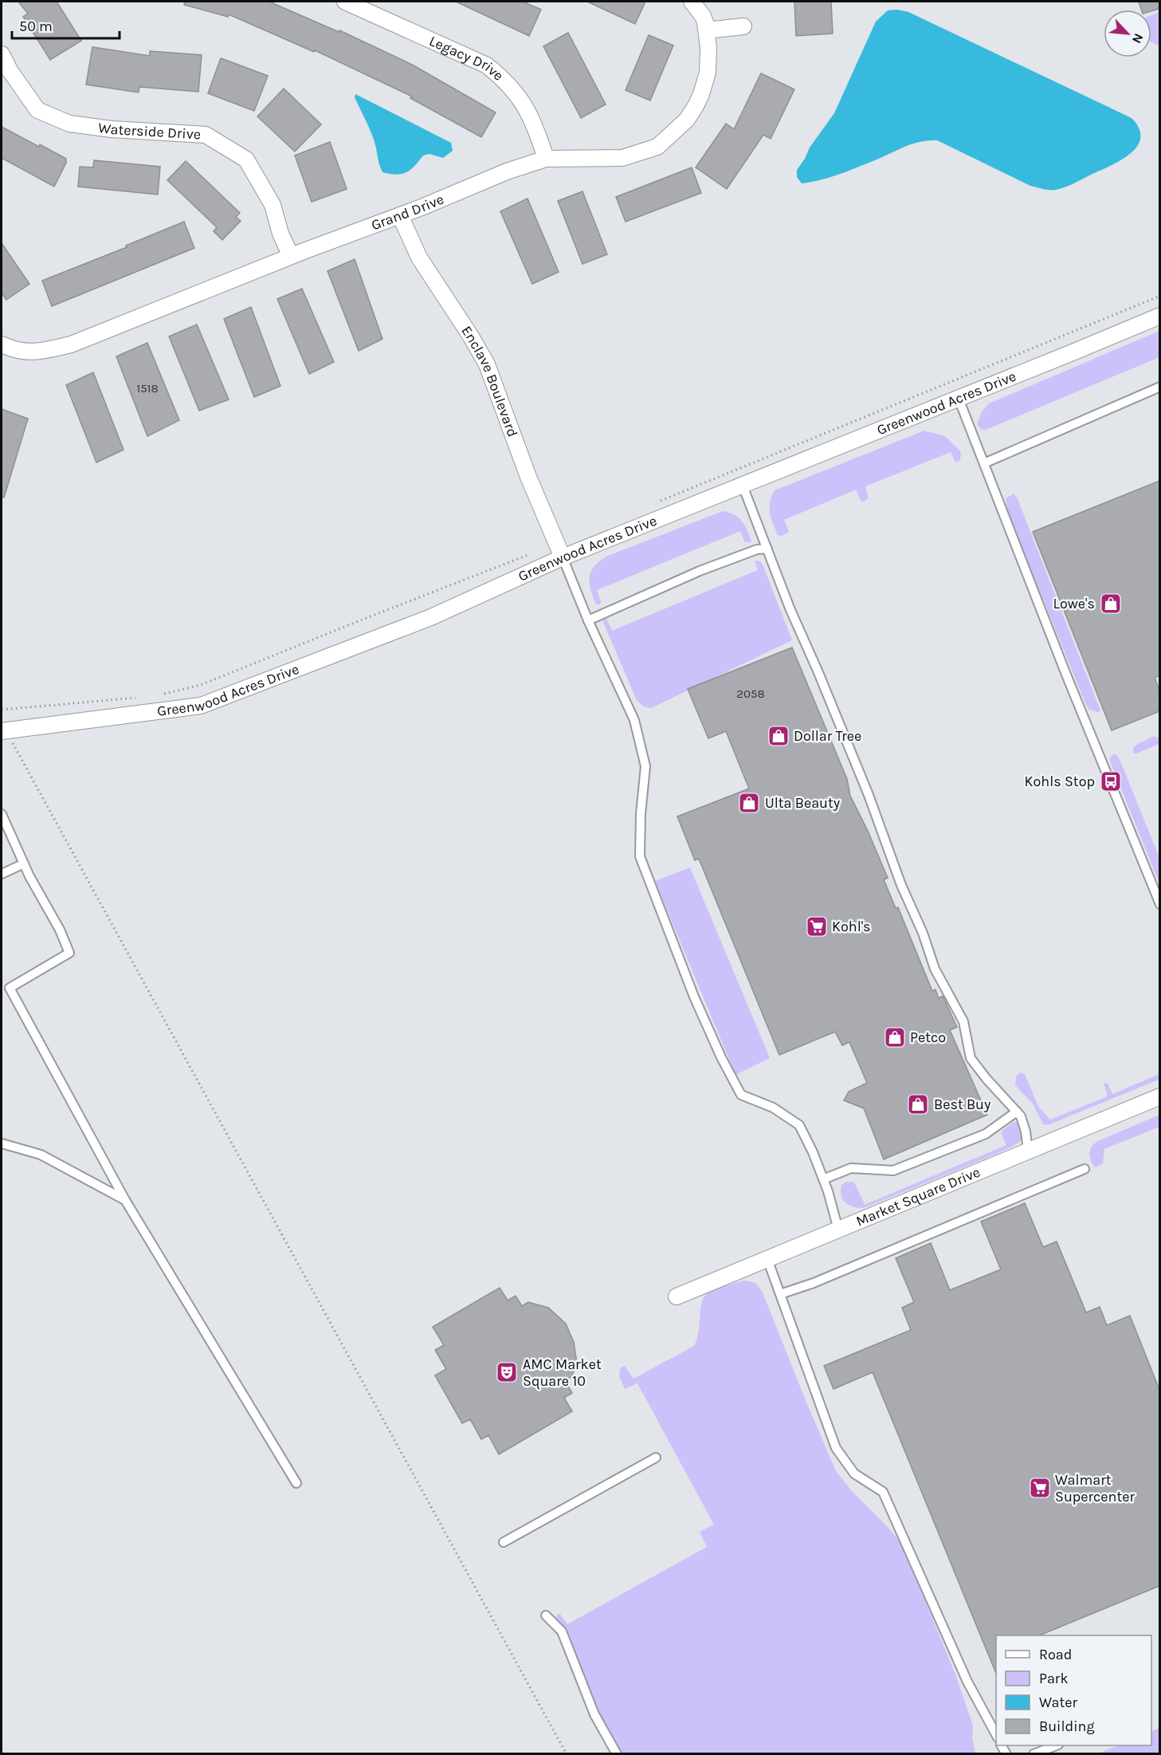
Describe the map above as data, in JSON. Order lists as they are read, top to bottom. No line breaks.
{"streets":{"street":["Legacy Drive","Waterside Drive","Grand Drive","Enclave Boulevard","Greenwood Acres Drive","Market Square Drive"]},"crossings":[["Legacy Drive","Grand Drive"],["Waterside Drive","Grand Drive"],["Grand Drive","Enclave Boulevard"],["Enclave Boulevard","Greenwood Acres Drive"]],"places":{"shop":["Lowe's","Dollar Tree","Ulta Beauty","Petco","Best Buy"],"bus stop":["Kohls Stop"],"supermarket":["Kohl's","Walmart Supercenter"],"theatre":["AMC Market Square 10"]},"house_numbers":["1518","2058"],"legend":["Road","Park","Water","Building"],"scale_bar":"50 m","north":"bottom right"}
